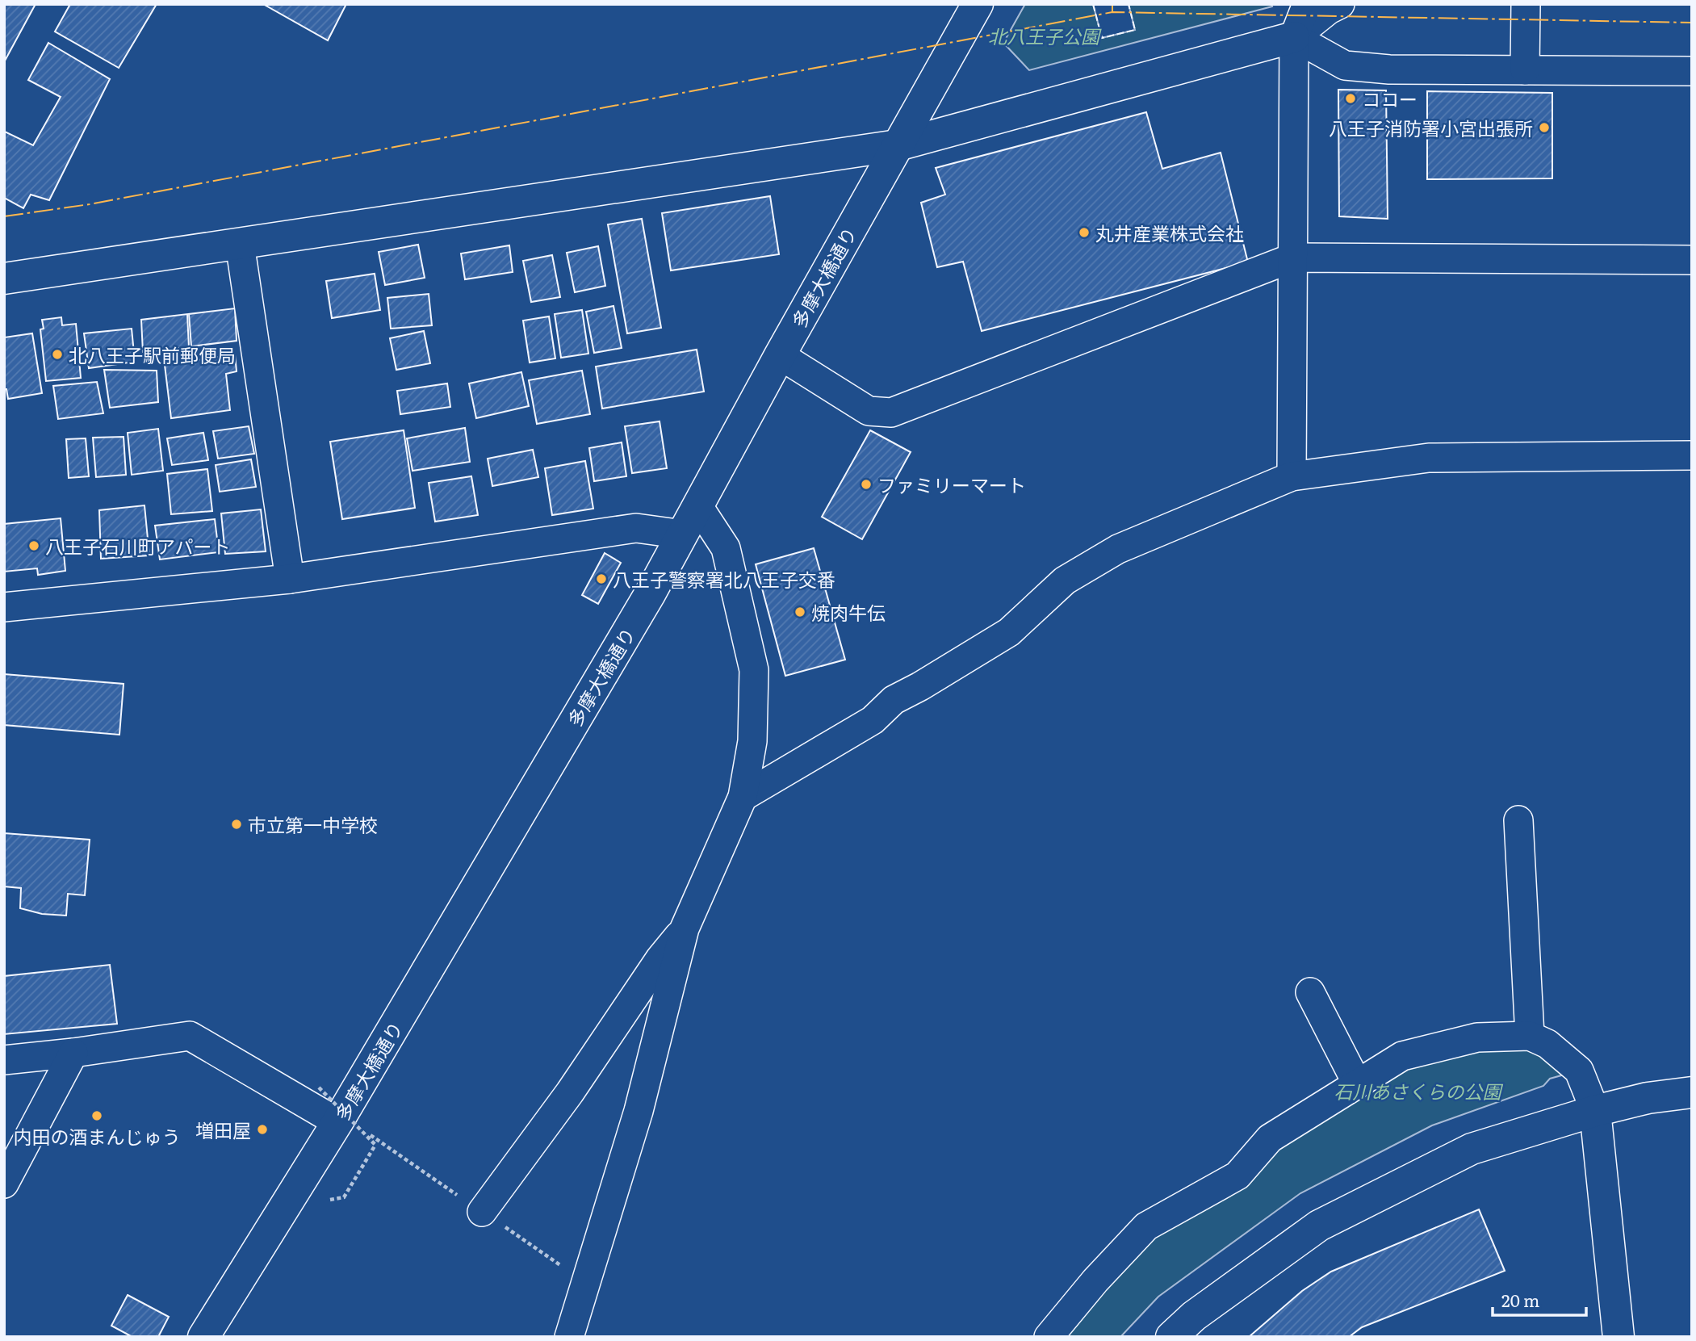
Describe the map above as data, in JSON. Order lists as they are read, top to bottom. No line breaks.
{"streets":{"street":["多摩大橋通り"]},"parks":["北八王子公園","石川あさくらの公園"],"places":["ココー","八王子消防署小宮出張所","丸井産業株式会社","北八王子駅前郵便局","ファミリーマート","八王子石川町アパート","八王子警察署北八王子交番","焼肉牛伝","市立第一中学校","内田の酒まんじゅう","増田屋"],"scale_bar":"20 m"}
